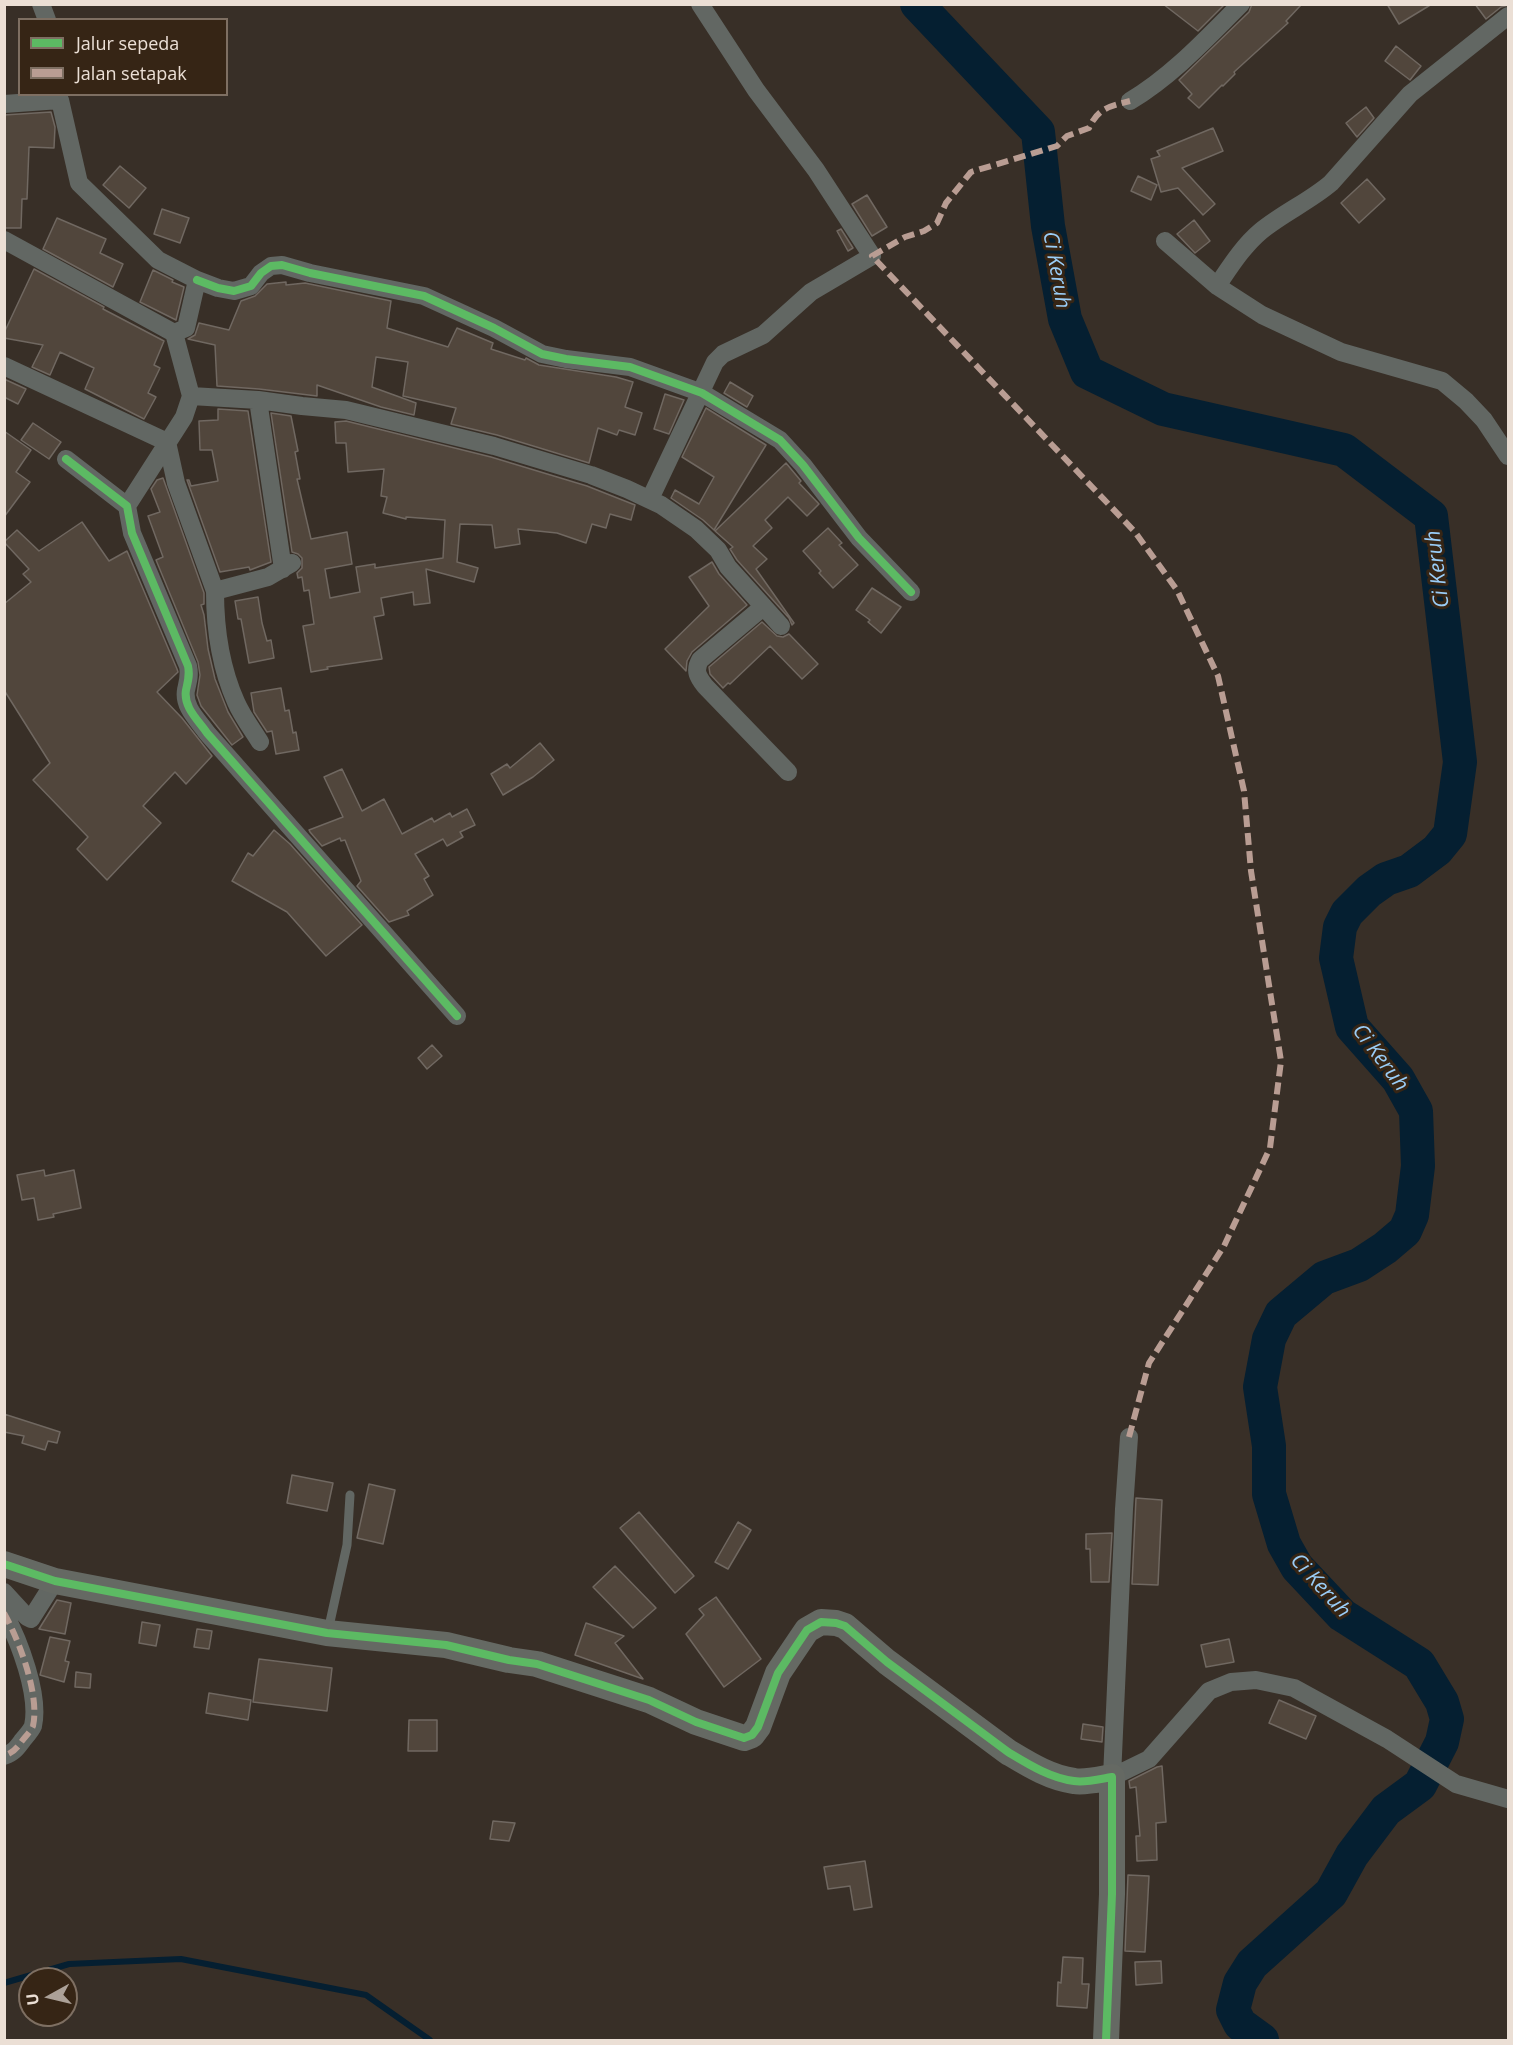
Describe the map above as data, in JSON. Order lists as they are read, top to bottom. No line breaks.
{"water":["Ci Keruh"],"legend":["Jalur sepeda","Jalan setapak"],"north":"left"}
